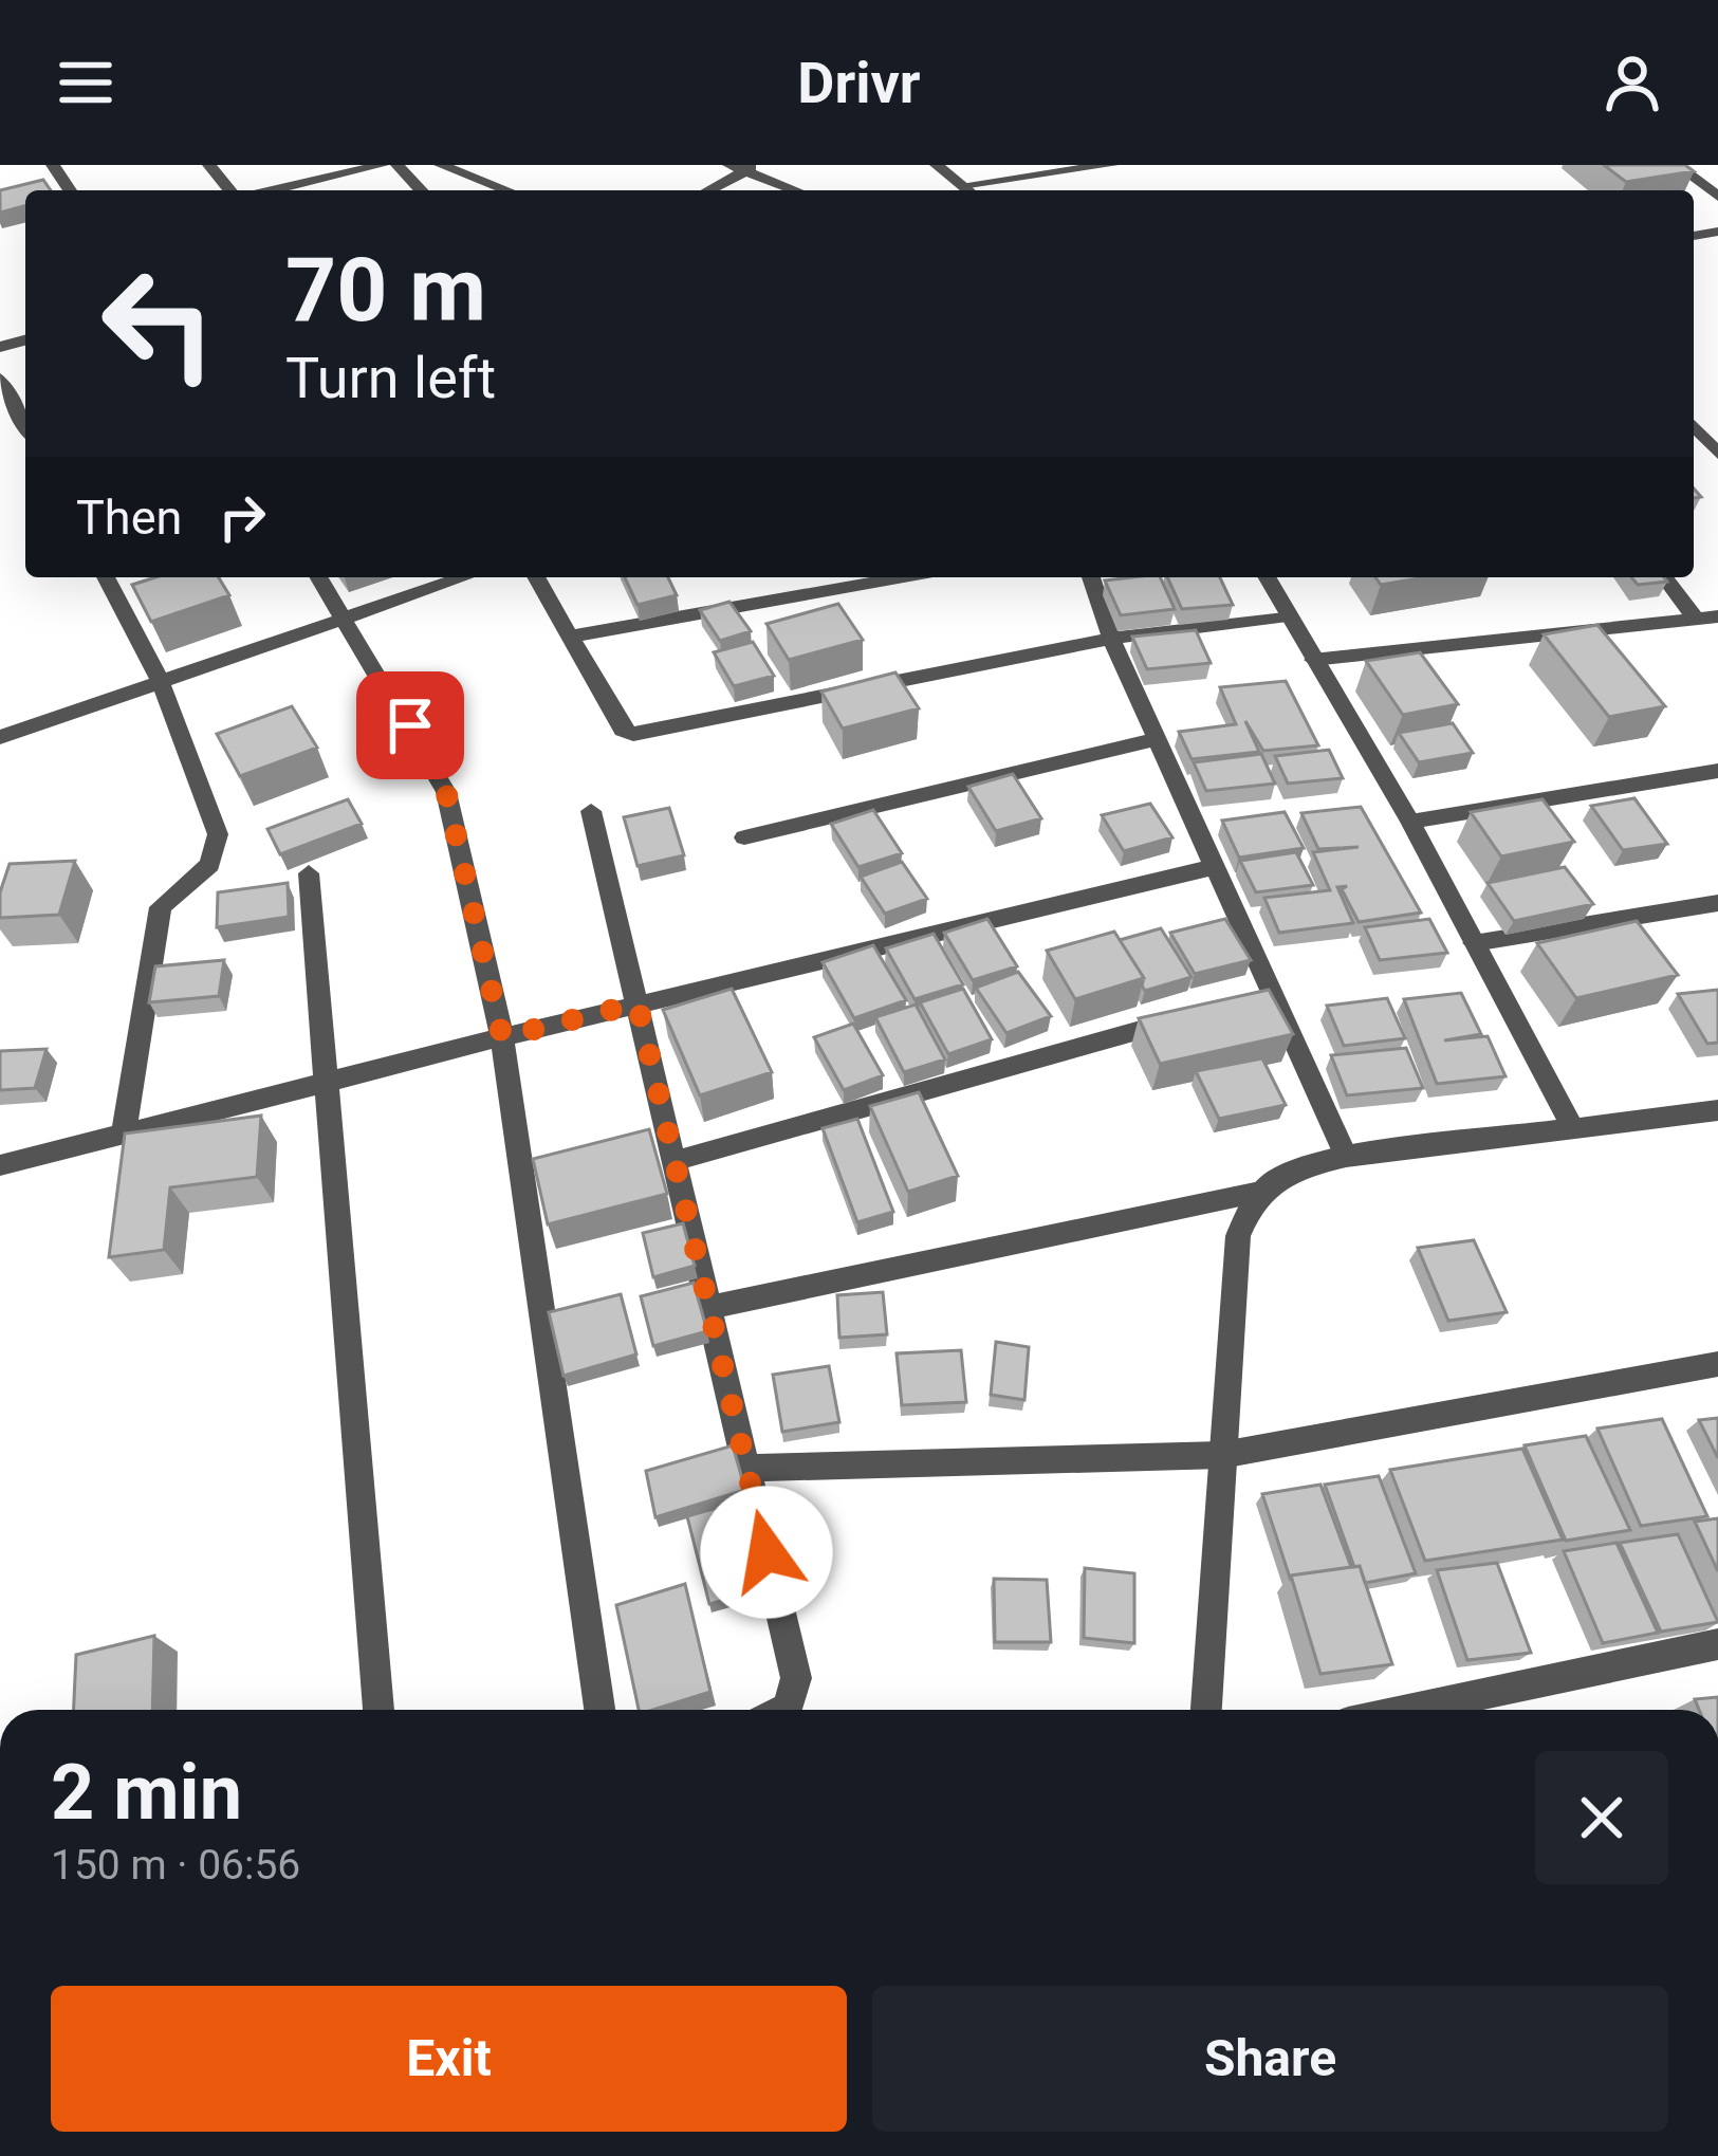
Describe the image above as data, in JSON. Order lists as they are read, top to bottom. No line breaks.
{"page":{"header":"Drivr","turn":["70 m","Turn left"],"then":"Then","heading":["2 min","150 m · 06:56"],"buttons":["Exit","Share"]}}
